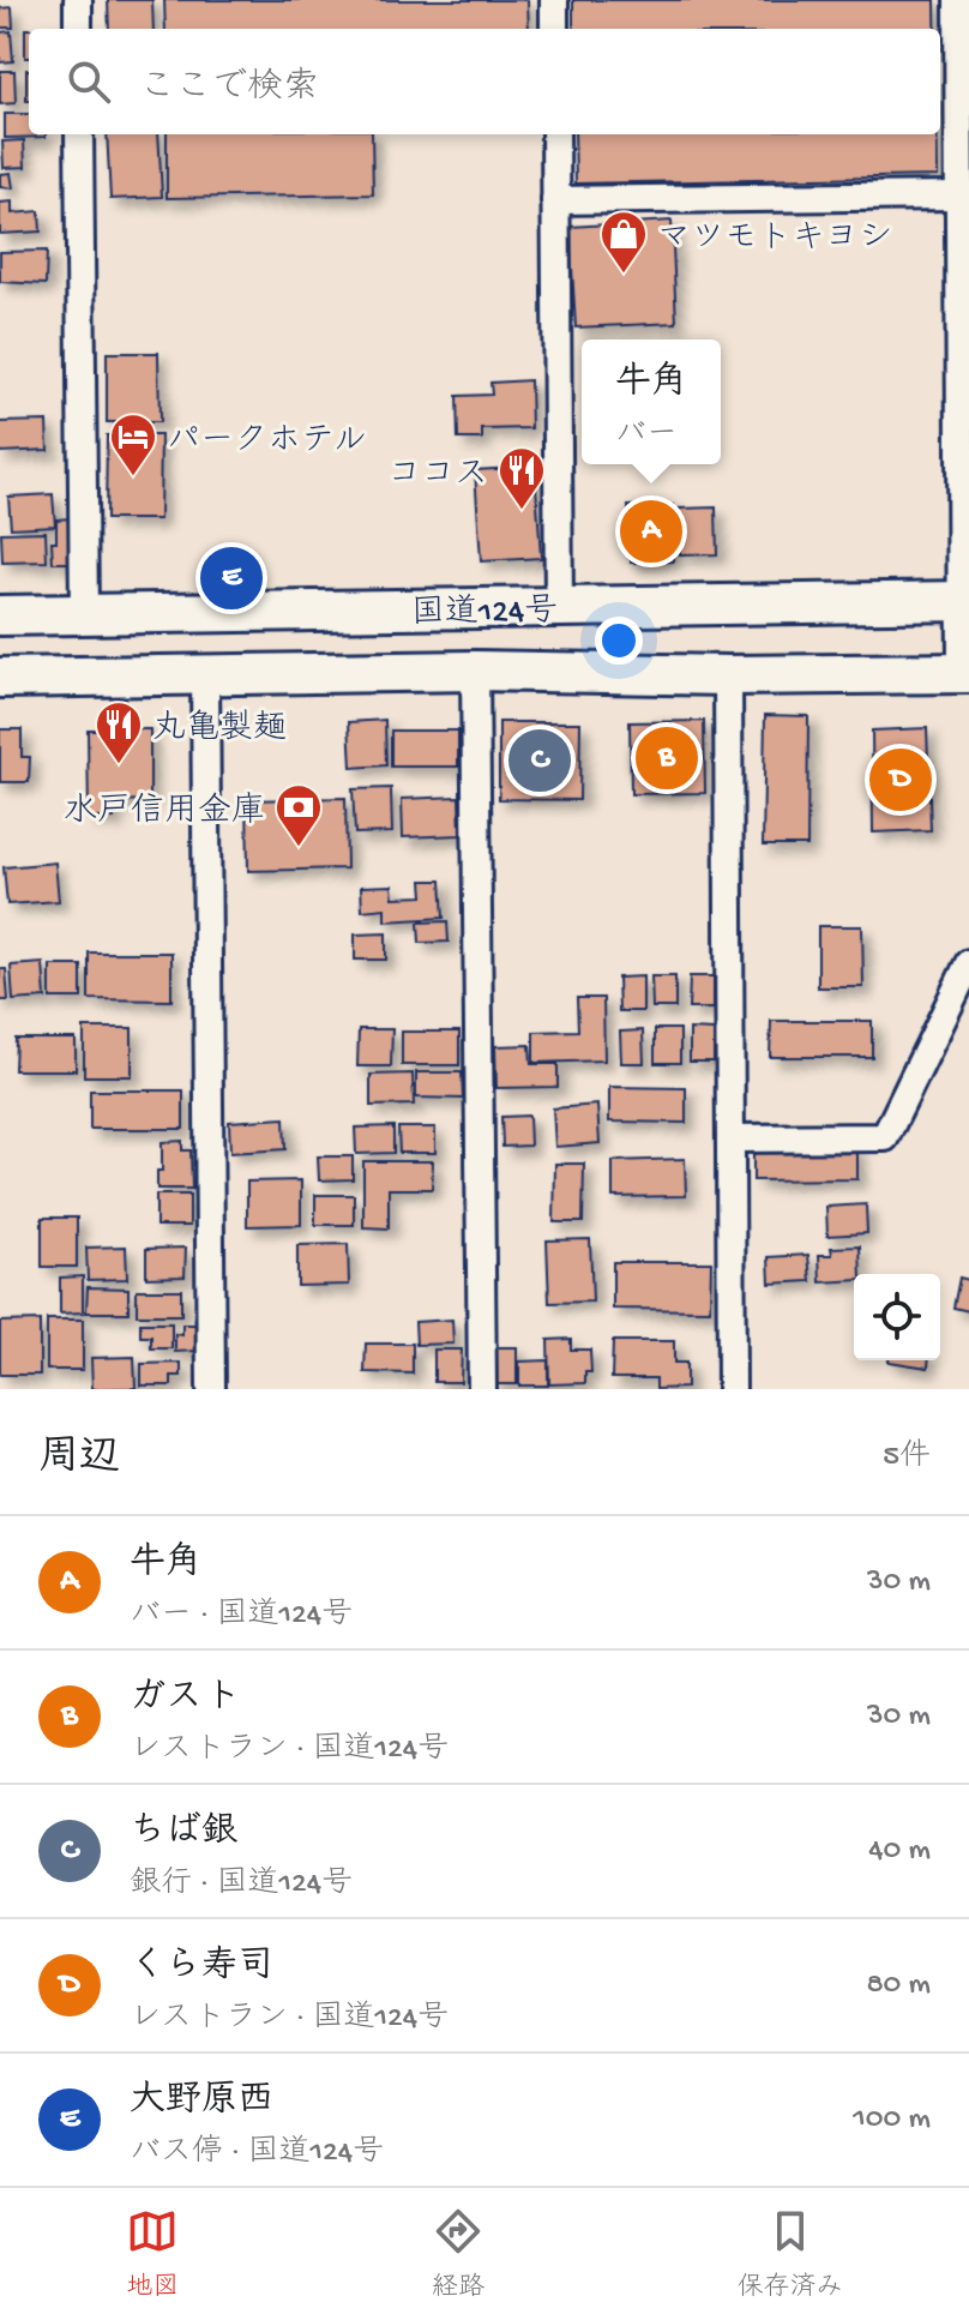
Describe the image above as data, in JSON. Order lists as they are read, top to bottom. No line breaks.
{"streets":{"highway":["国道124号"]},"places":{"shop":["マツモトキヨシ"],"hotel":["パークホテル"],"restaurant":["ココス","丸亀製麺"],"bank":["水戸信用金庫"]},"page":{"search":"ここで検索","popup":["牛角","バー"],"pins":["A","E","B","C","D"],"heading":["周辺","5件"],"list":[{"mark":"A","name":"牛角","note":"バー · 国道124号","value":"30 m"},{"mark":"B","name":"ガスト","note":"レストラン · 国道124号","value":"30 m"},{"mark":"C","name":"ちば銀","note":"銀行 · 国道124号","value":"40 m"},{"mark":"D","name":"くら寿司","note":"レストラン · 国道124号","value":"80 m"},{"mark":"E","name":"大野原西","note":"バス停 · 国道124号","value":"100 m"}],"nav":["地図","経路","保存済み"]}}
